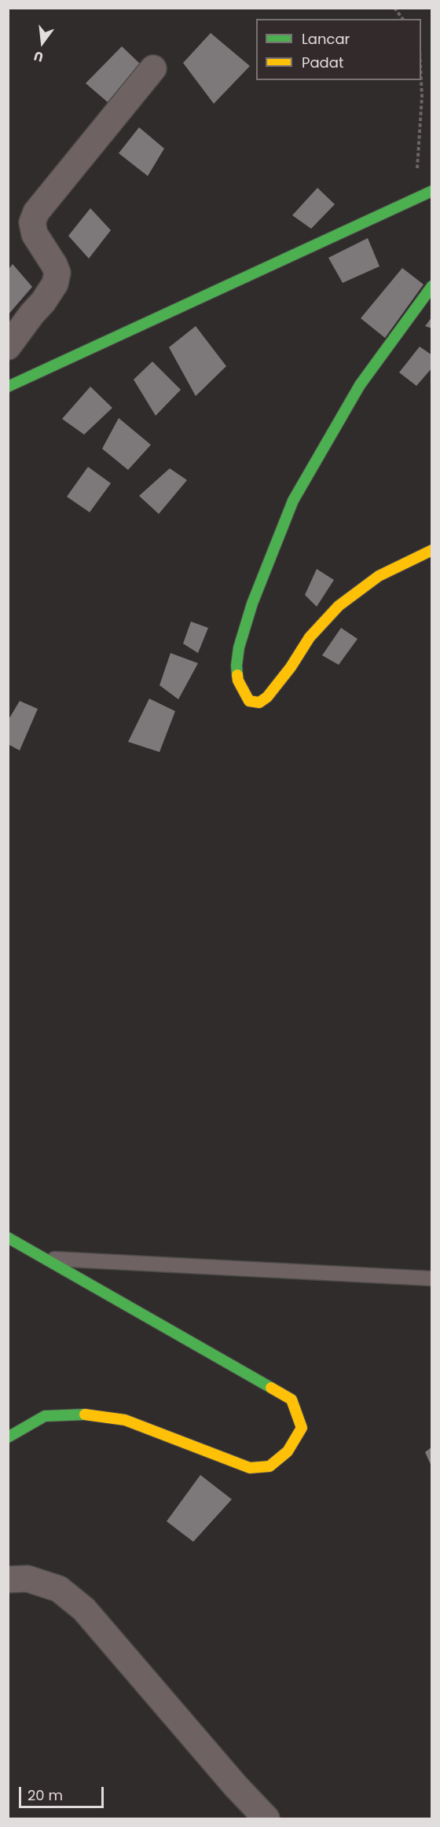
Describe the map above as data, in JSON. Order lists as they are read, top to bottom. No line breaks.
{"legend":["Lancar","Padat"],"scale_bar":"20 m","north":"bottom"}
